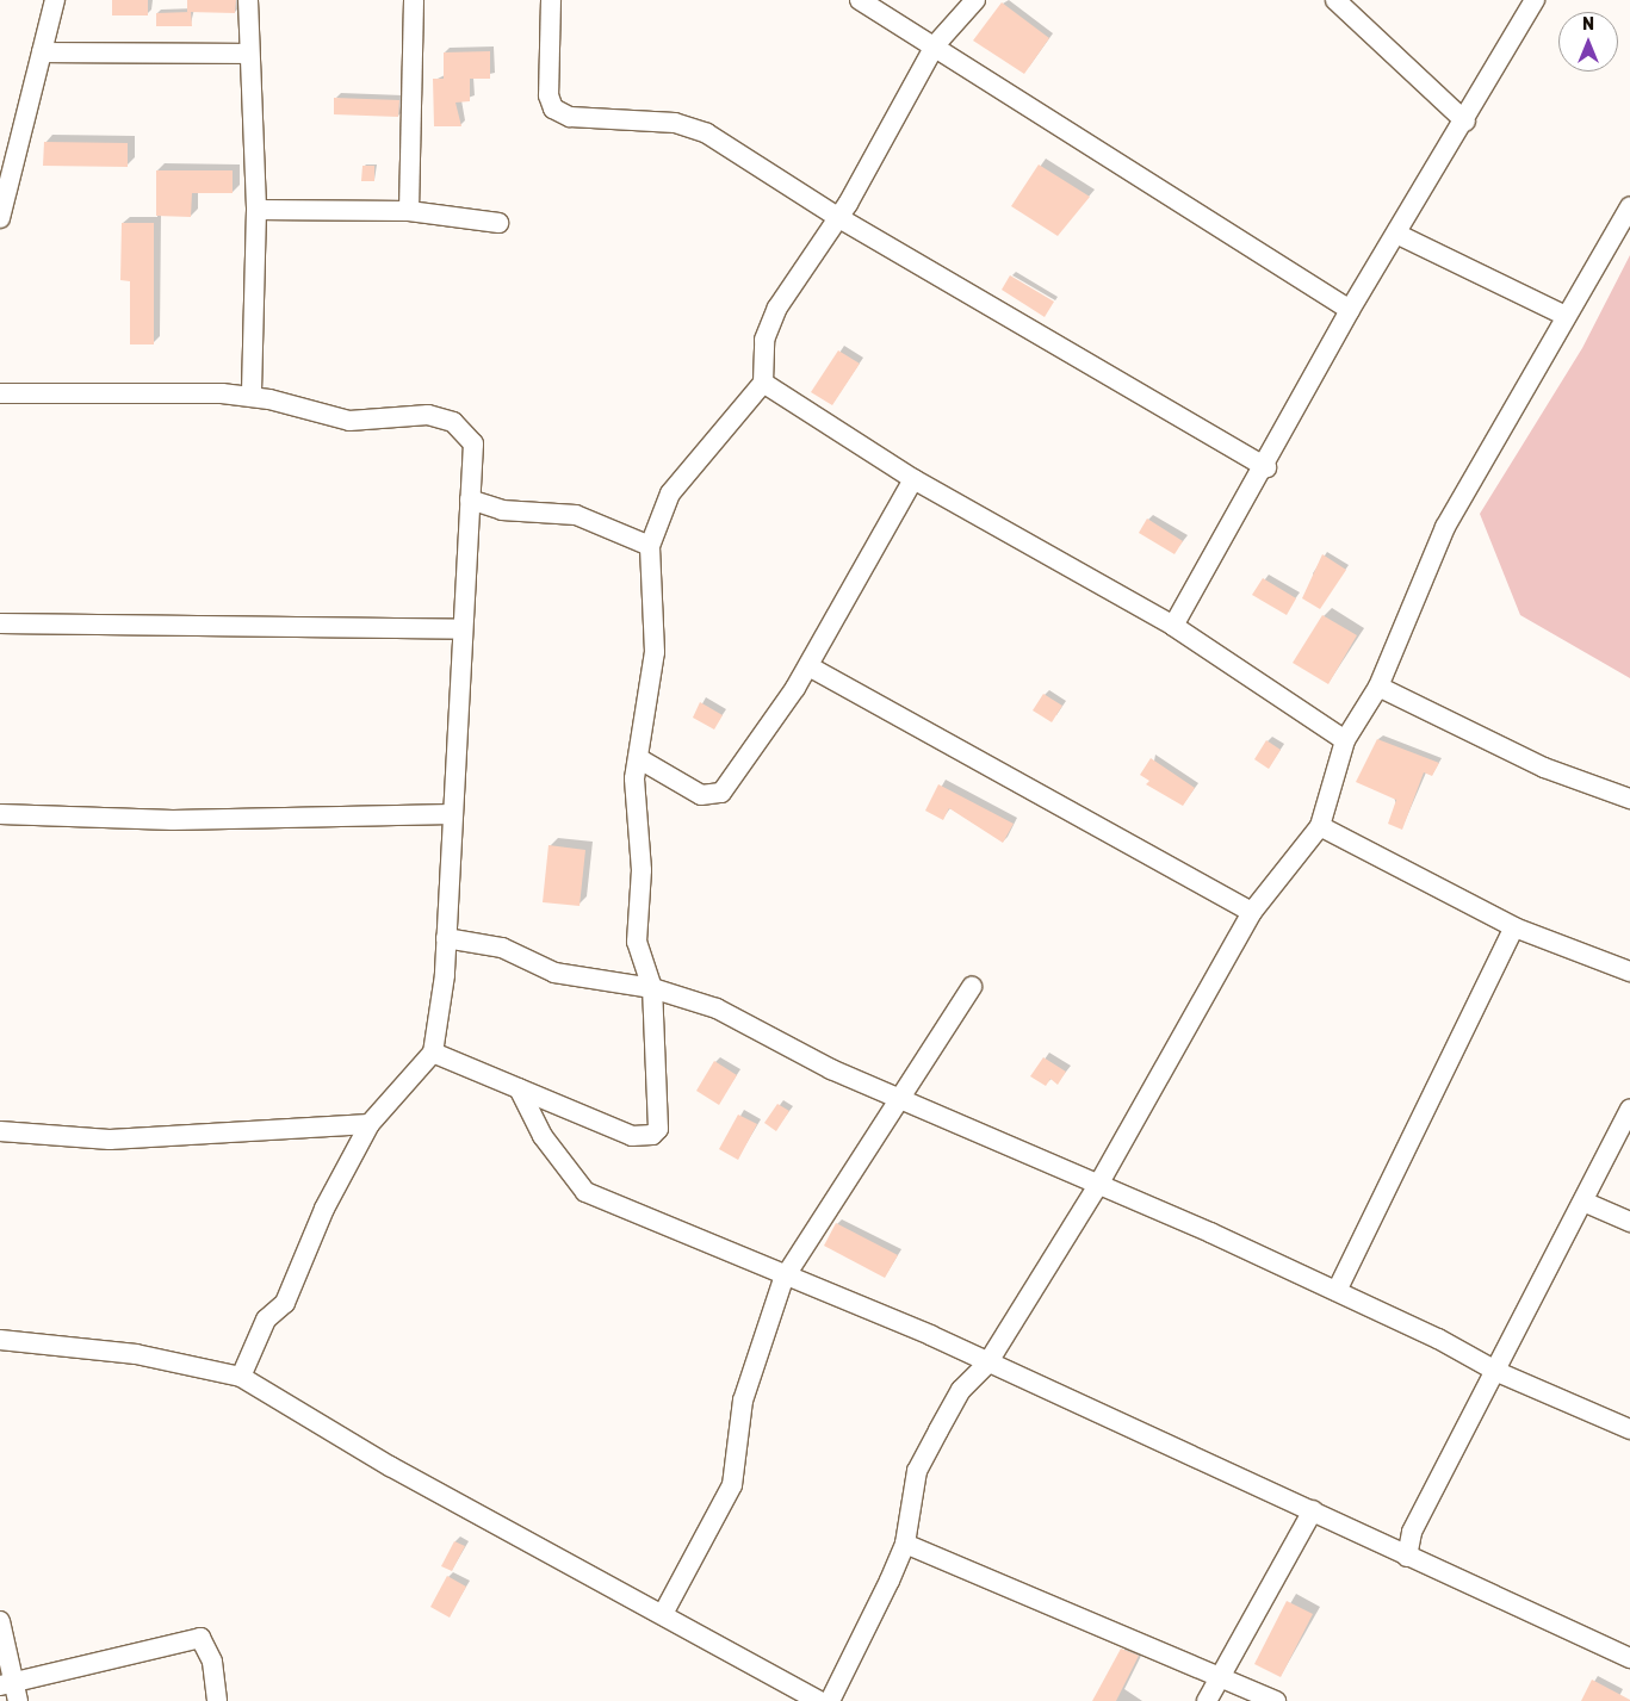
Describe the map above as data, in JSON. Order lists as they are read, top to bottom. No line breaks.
{"north":"top"}
